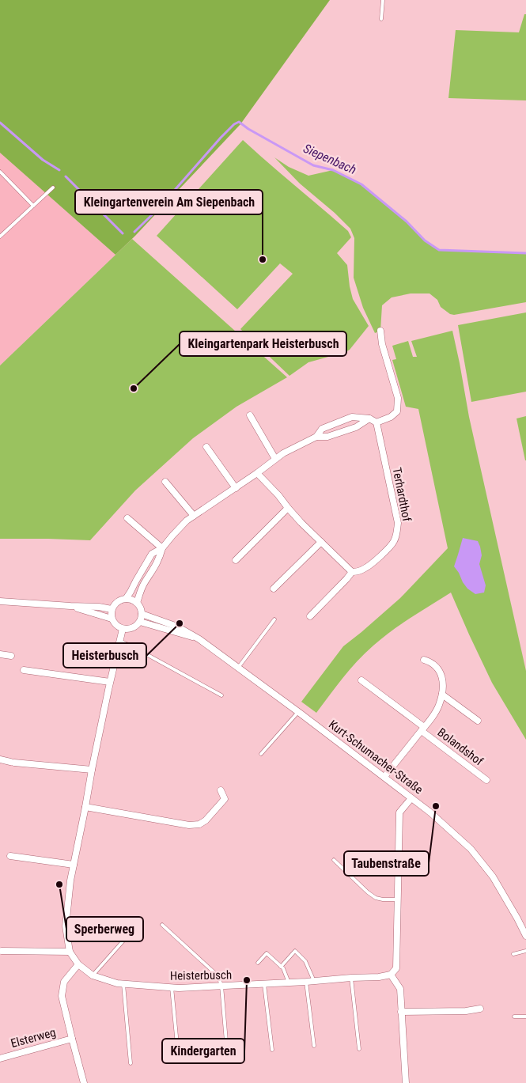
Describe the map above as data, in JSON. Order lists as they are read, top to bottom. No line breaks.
{"streets":{"street":["Terhardthof","Bolandshof","Kurt-Schumacher-Straße","Heisterbusch","Elsterweg"]},"crossings":[["Bolandshof","Kurt-Schumacher-Straße"],["Kurt-Schumacher-Straße","Heisterbusch"],["Heisterbusch","Elsterweg"]],"water":["Siepenbach"],"places":["Kleingartenverein Am Siepenbach","Kleingartenpark Heisterbusch","Heisterbusch","Taubenstraße","Sperberweg","Kindergarten"]}
